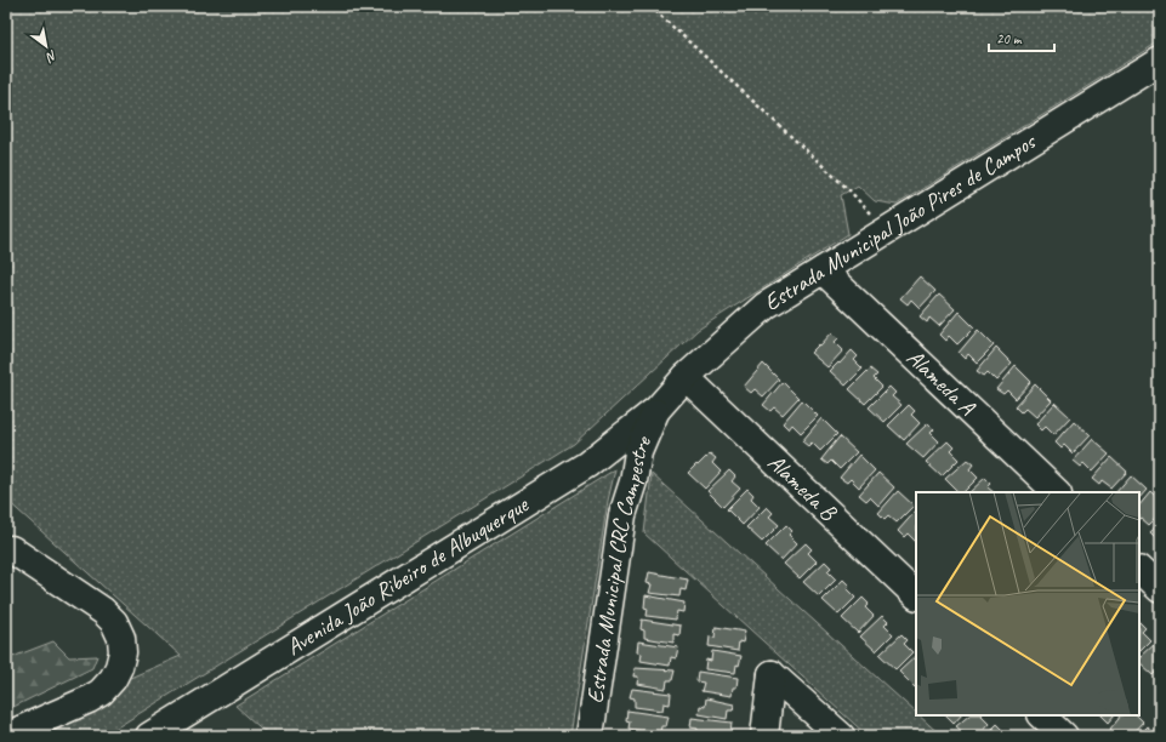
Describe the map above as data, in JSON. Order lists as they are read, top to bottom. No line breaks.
{"streets":{"street":["Estrada Municipal João Pires de Campos","Alameda A","Alameda B","Estrada Municipal CRC Campestre","Avenida João Ribeiro de Albuquerque"]},"crossings":[["Estrada Municipal João Pires de Campos","Alameda A"],["Estrada Municipal João Pires de Campos","Alameda B"],["Estrada Municipal João Pires de Campos","Estrada Municipal CRC Campestre"],["Estrada Municipal João Pires de Campos","Avenida João Ribeiro de Albuquerque"],["Estrada Municipal CRC Campestre","Avenida João Ribeiro de Albuquerque"]],"scale_bar":"20 m","north":"bottom right"}
